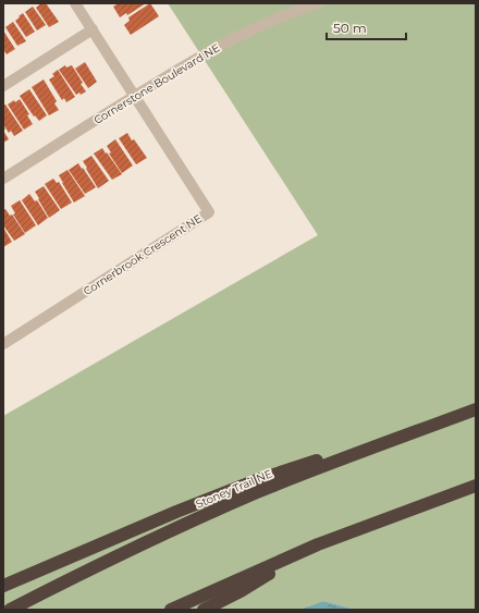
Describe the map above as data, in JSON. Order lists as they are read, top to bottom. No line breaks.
{"streets":{"highway":["Stoney Trail NE"],"street":["Cornerstone Boulevard NE","Cornerbrook Crescent NE"]},"crossings":[["Cornerstone Boulevard NE","Cornerbrook Crescent NE"]],"scale_bar":"50 m"}
